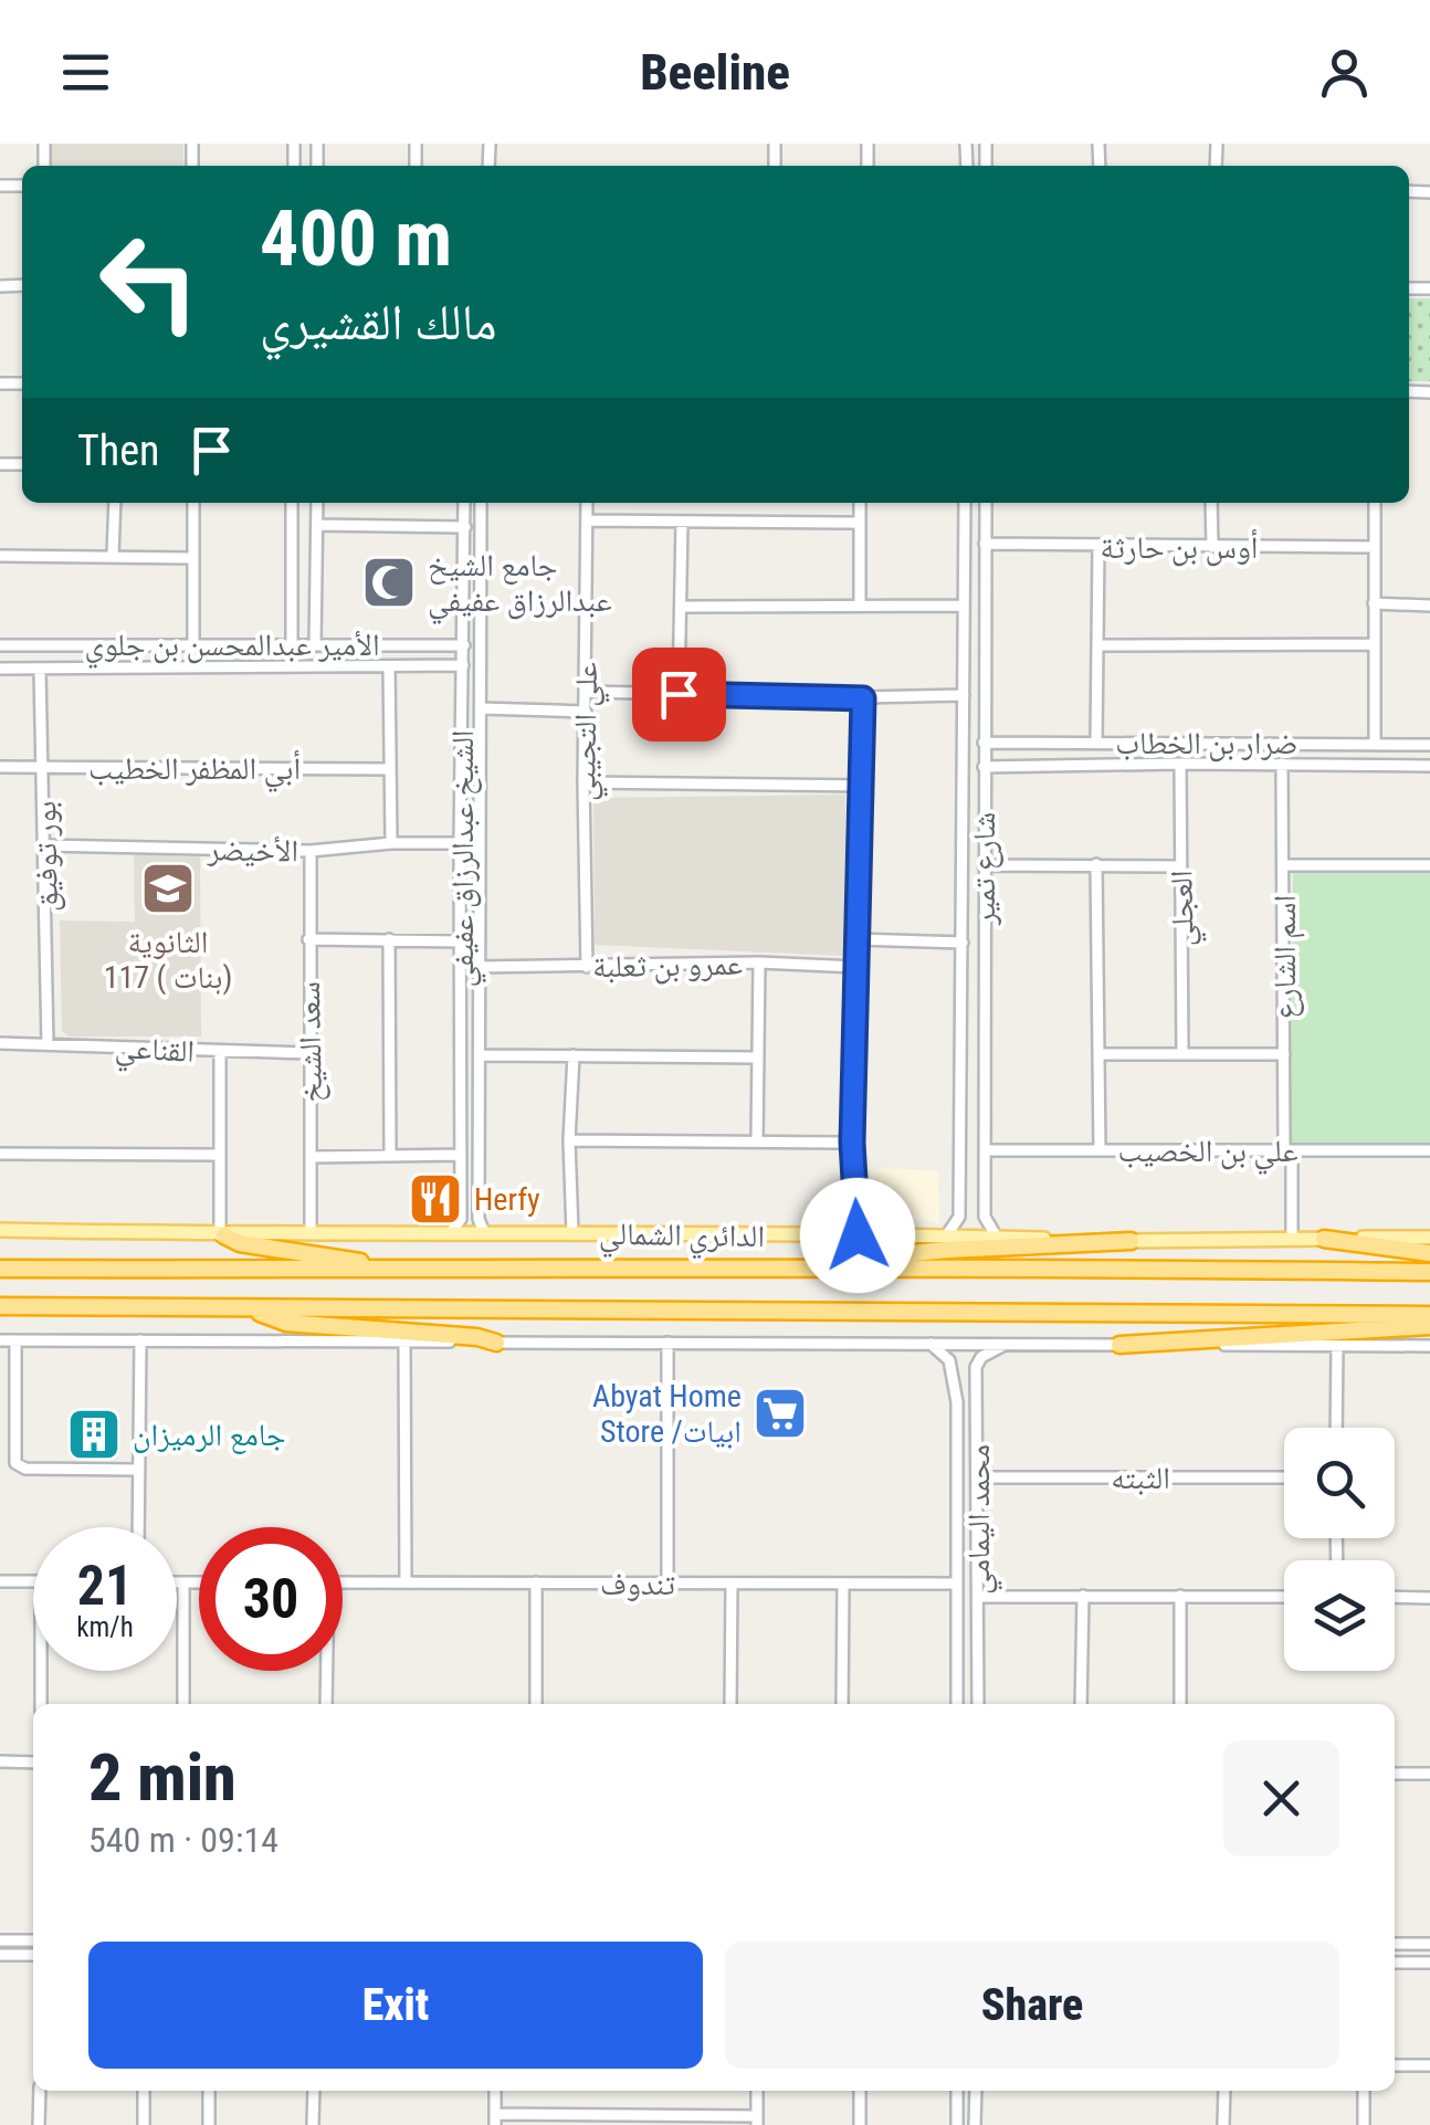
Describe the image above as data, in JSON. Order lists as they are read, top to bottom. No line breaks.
{"streets":{"highway":["الدائري الشمالي"],"street":["أوس بن حارثة","الأمير عبدالمحسن بن جلوي","علي التجيبي","ضرار بن الخطاب","أبي المظفر الخطيب","الأخيضر","بور توفيق","الشيخ عبدالرزاق عفيفي","شارع تمير","العجلي","اسم الشارع","عمرو بن ثعلبة","سعد الشيخ","القناعي","علي بن الخصيب","الثبته","محمد اليمامي","تندوف"]},"crossings":[["أوس بن حارثة","شارع تمير"],["الأمير عبدالمحسن بن جلوي","بور توفيق"],["الأمير عبدالمحسن بن جلوي","الشيخ عبدالرزاق عفيفي"],["علي التجيبي","عمرو بن ثعلبة"],["ضرار بن الخطاب","شارع تمير"],["ضرار بن الخطاب","العجلي"],["ضرار بن الخطاب","اسم الشارع"],["أبي المظفر الخطيب","بور توفيق"],["الأخيضر","بور توفيق"],["الأخيضر","الشيخ عبدالرزاق عفيفي"],["الأخيضر","سعد الشيخ"],["بور توفيق","القناعي"],["الشيخ عبدالرزاق عفيفي","عمرو بن ثعلبة"],["الشيخ عبدالرزاق عفيفي","الدائري الشمالي"],["شارع تمير","علي بن الخصيب"],["اسم الشارع","علي بن الخصيب"],["اسم الشارع","الدائري الشمالي"],["سعد الشيخ","القناعي"],["سعد الشيخ","الدائري الشمالي"],["الثبته","محمد اليمامي"],["محمد اليمامي","تندوف"]],"places":{"mosque":["جامع الشيخ عبدالرزاق عفيفي"],"school or university":["الثانوية 117 ( بنات)"],"restaurant":["Herfy"],"supermarket":["Abyat Home Store /ابيات"],"building":["جامع الرميزان"]},"page":{"header":"Beeline","turn":["400 m","مالك القشيري"],"then":"Then","speed":"21 km/h","limit":"30","heading":["2 min","540 m · 09:14"],"buttons":["Exit","Share"]}}
